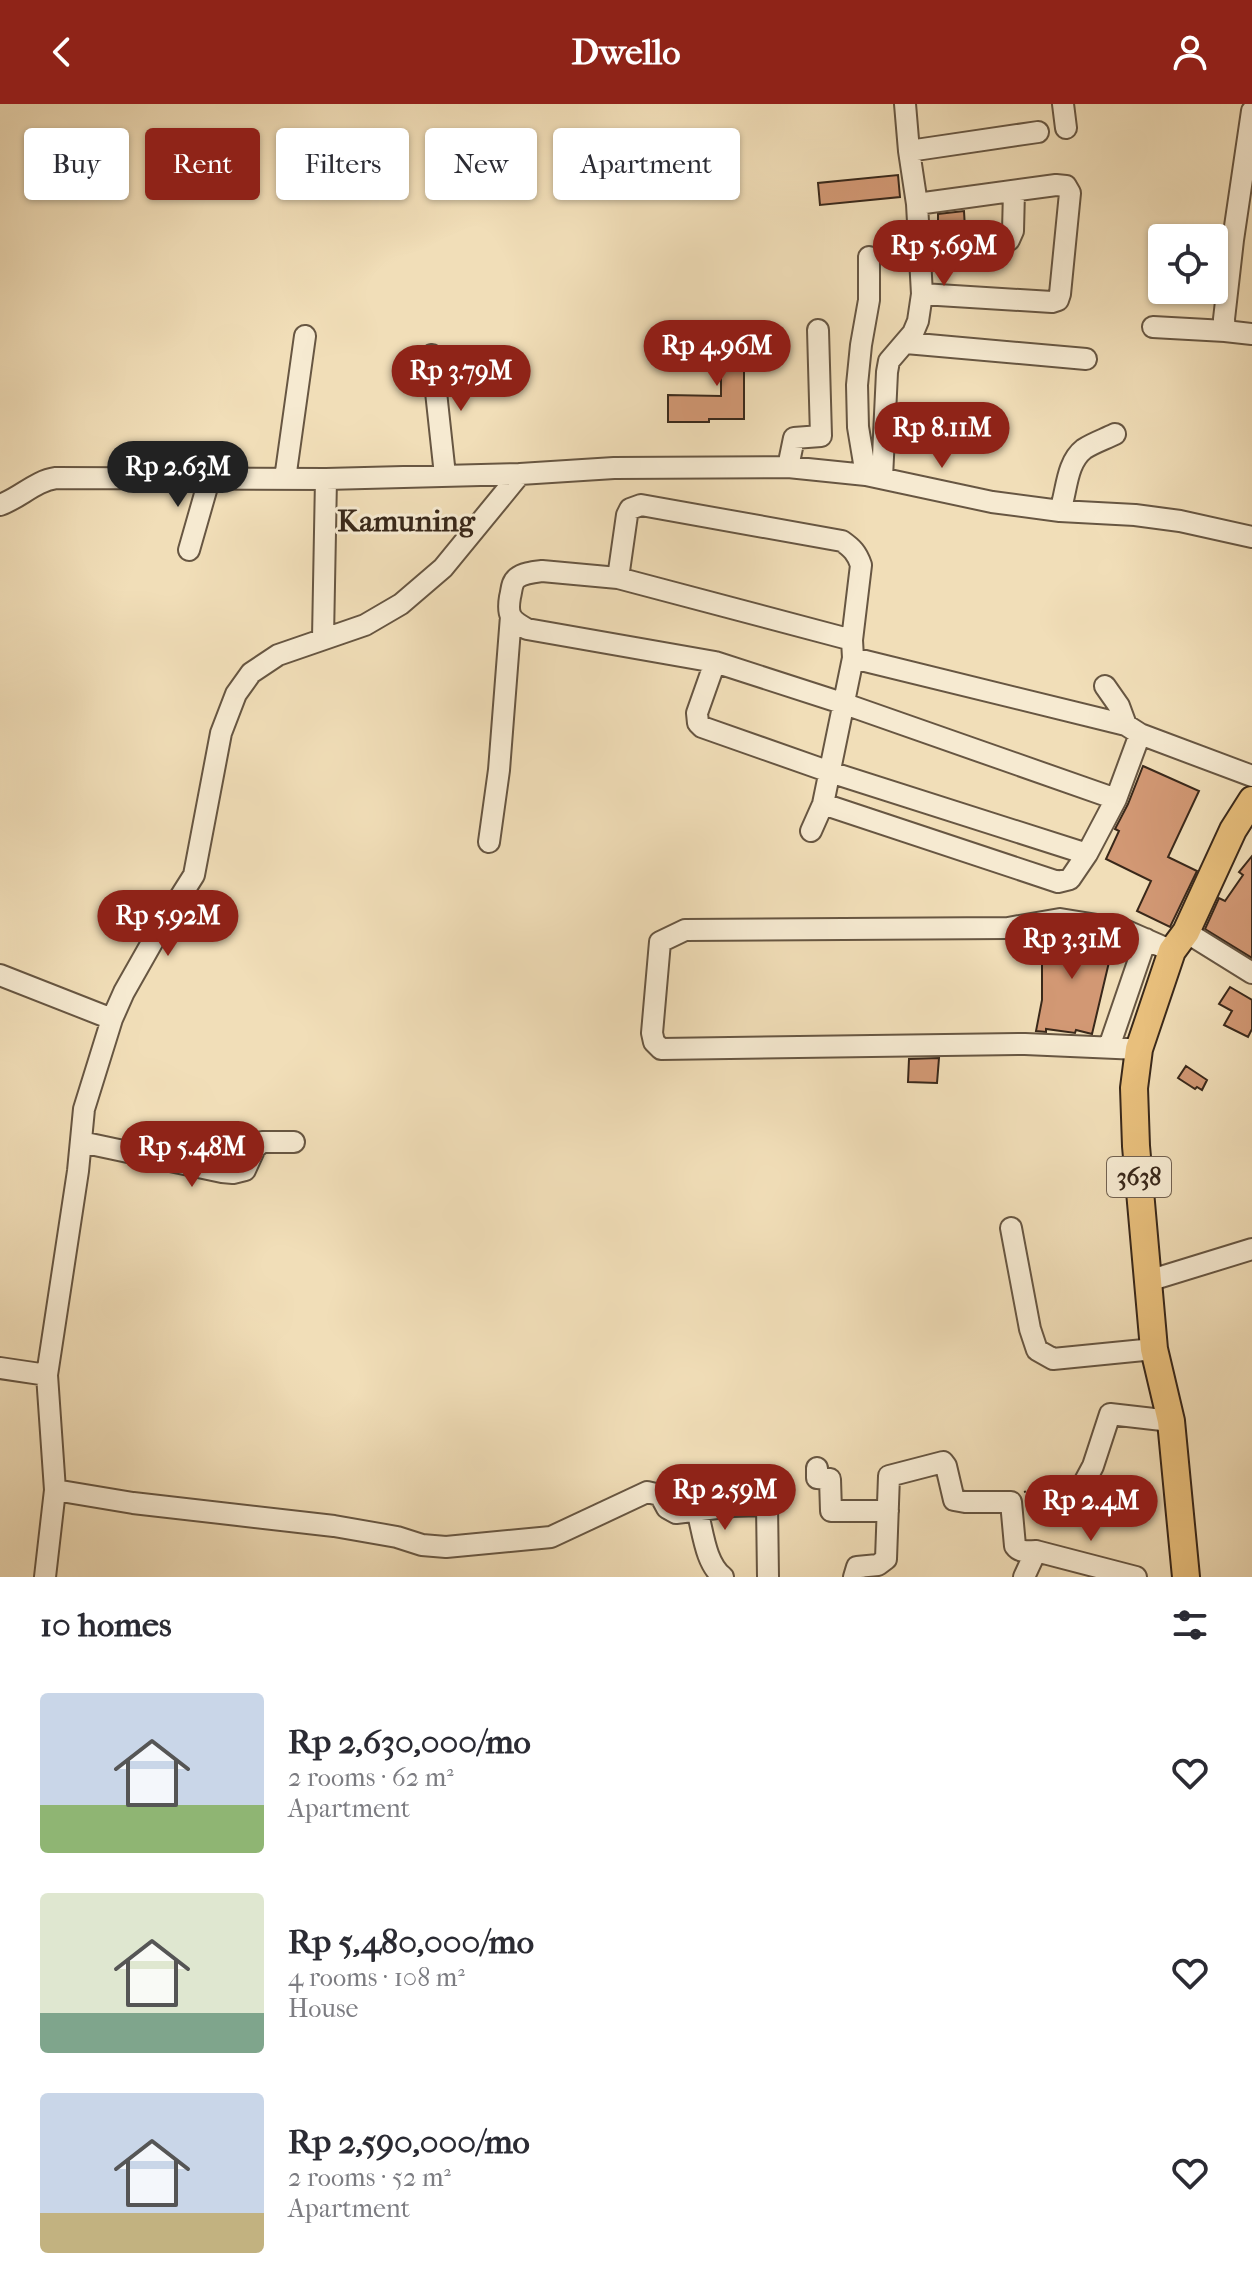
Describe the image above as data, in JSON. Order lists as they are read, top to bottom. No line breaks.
{"streets":{"main road":["3638"]},"districts":["Kamuning"],"page":{"header":"Dwello","chip":["Buy","Rent","Filters","New","Apartment"],"price":["Rp 5.69M","Rp 4.96M","Rp 3.79M","Rp 8.11M","Rp 2.63M","Rp 5.92M","Rp 3.31M","Rp 5.48M","Rp 2.59M","Rp 2.4M"],"heading":"10 homes","list":[{"name":"Rp 2,630,000/mo","note":"2 rooms · 62 m² · Apartment"},{"name":"Rp 5,480,000/mo","note":"4 rooms · 108 m² · House"},{"name":"Rp 2,590,000/mo","note":"2 rooms · 52 m² · Apartment"}]}}
